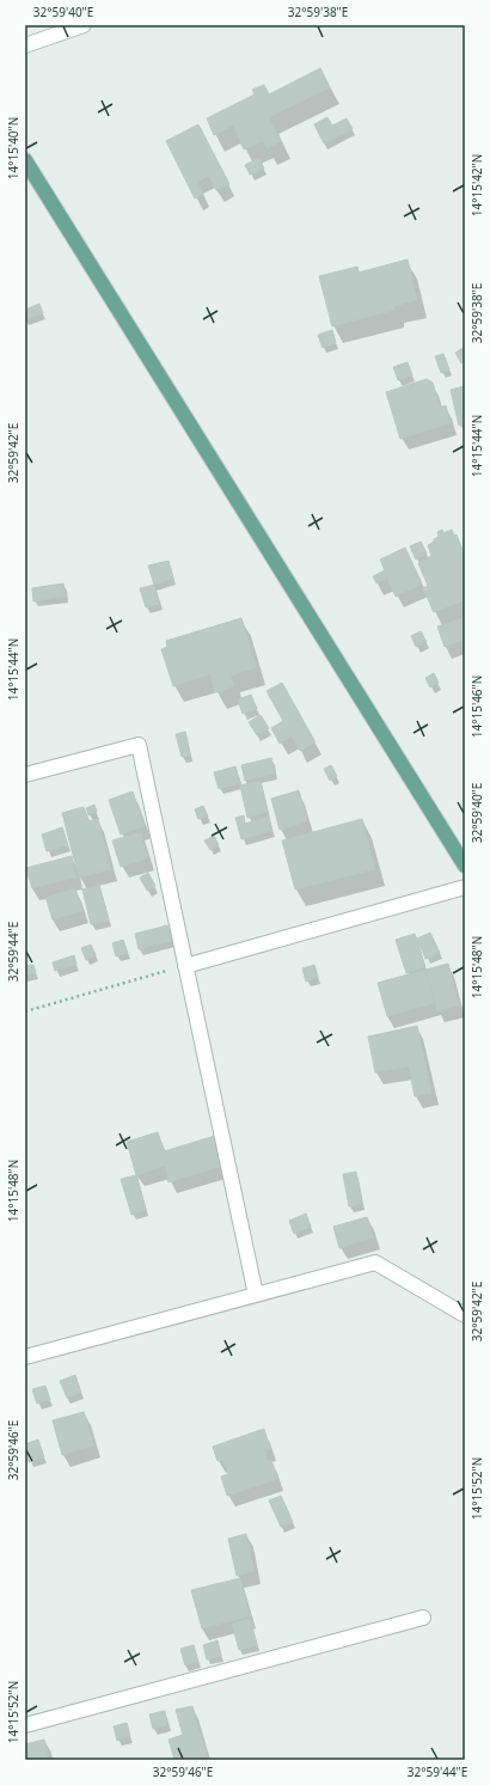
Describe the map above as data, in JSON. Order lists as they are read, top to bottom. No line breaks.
{"coordinates":["32°59'40\"E","32°59'38\"E","14°15'40\"N","14°15'42\"N","14°15'44\"N","32°59'42\"E","14°15'46\"N","32°59'44\"E","14°15'48\"N","32°59'46\"E","14°15'52\"N"]}
